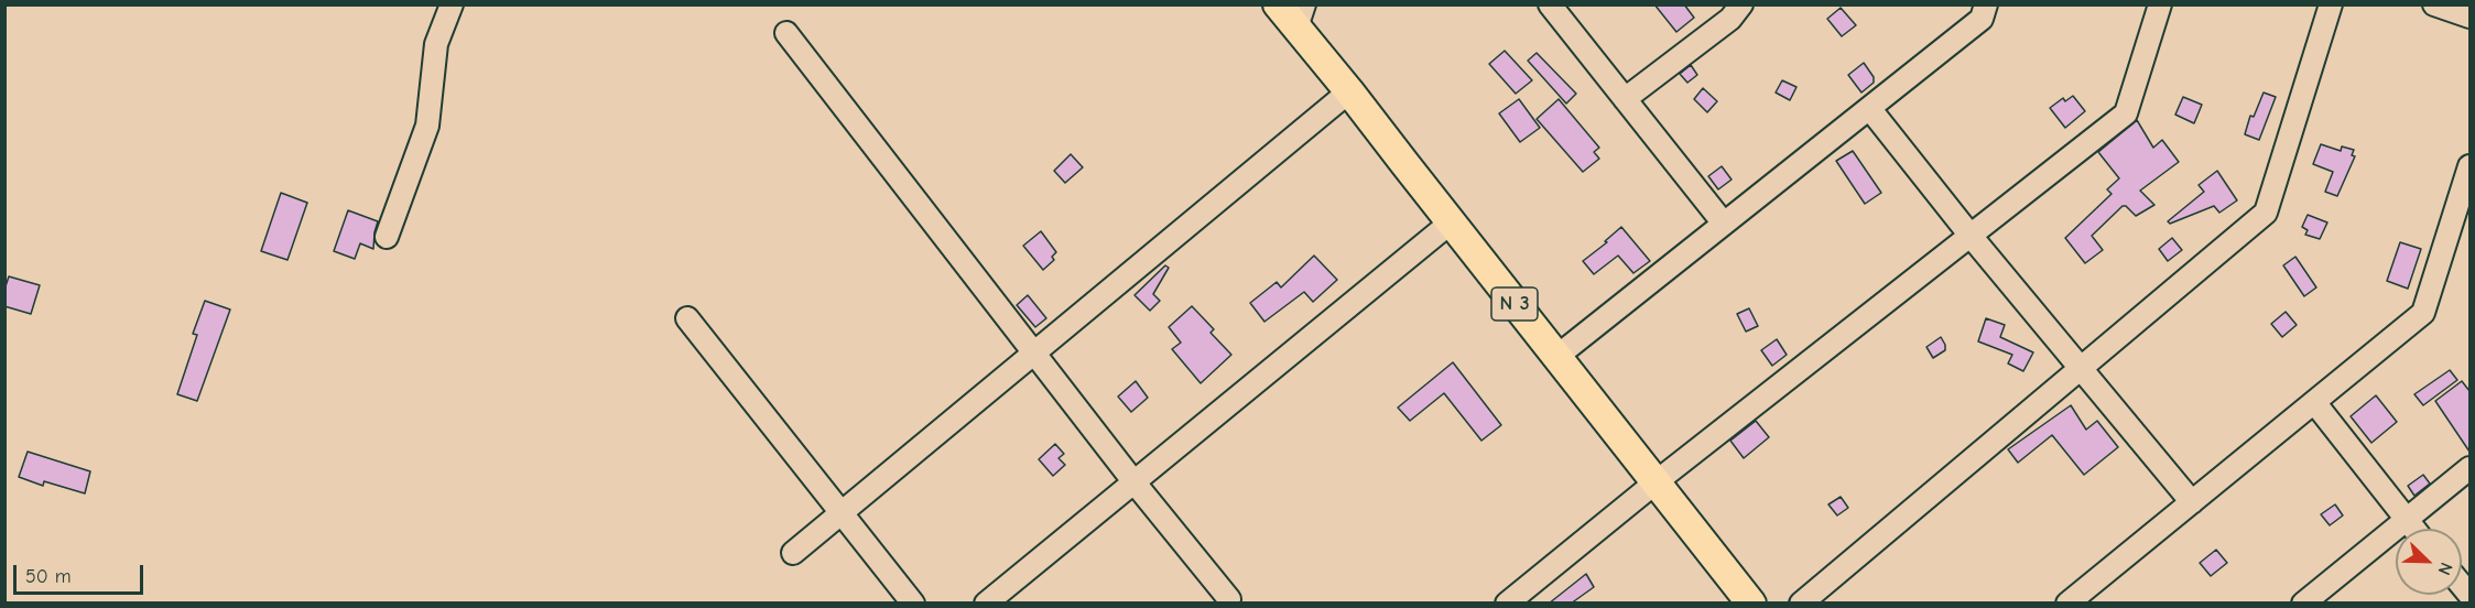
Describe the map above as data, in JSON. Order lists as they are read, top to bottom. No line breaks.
{"streets":{"main road":["N 3"]},"scale_bar":"50 m","north":"bottom right"}
